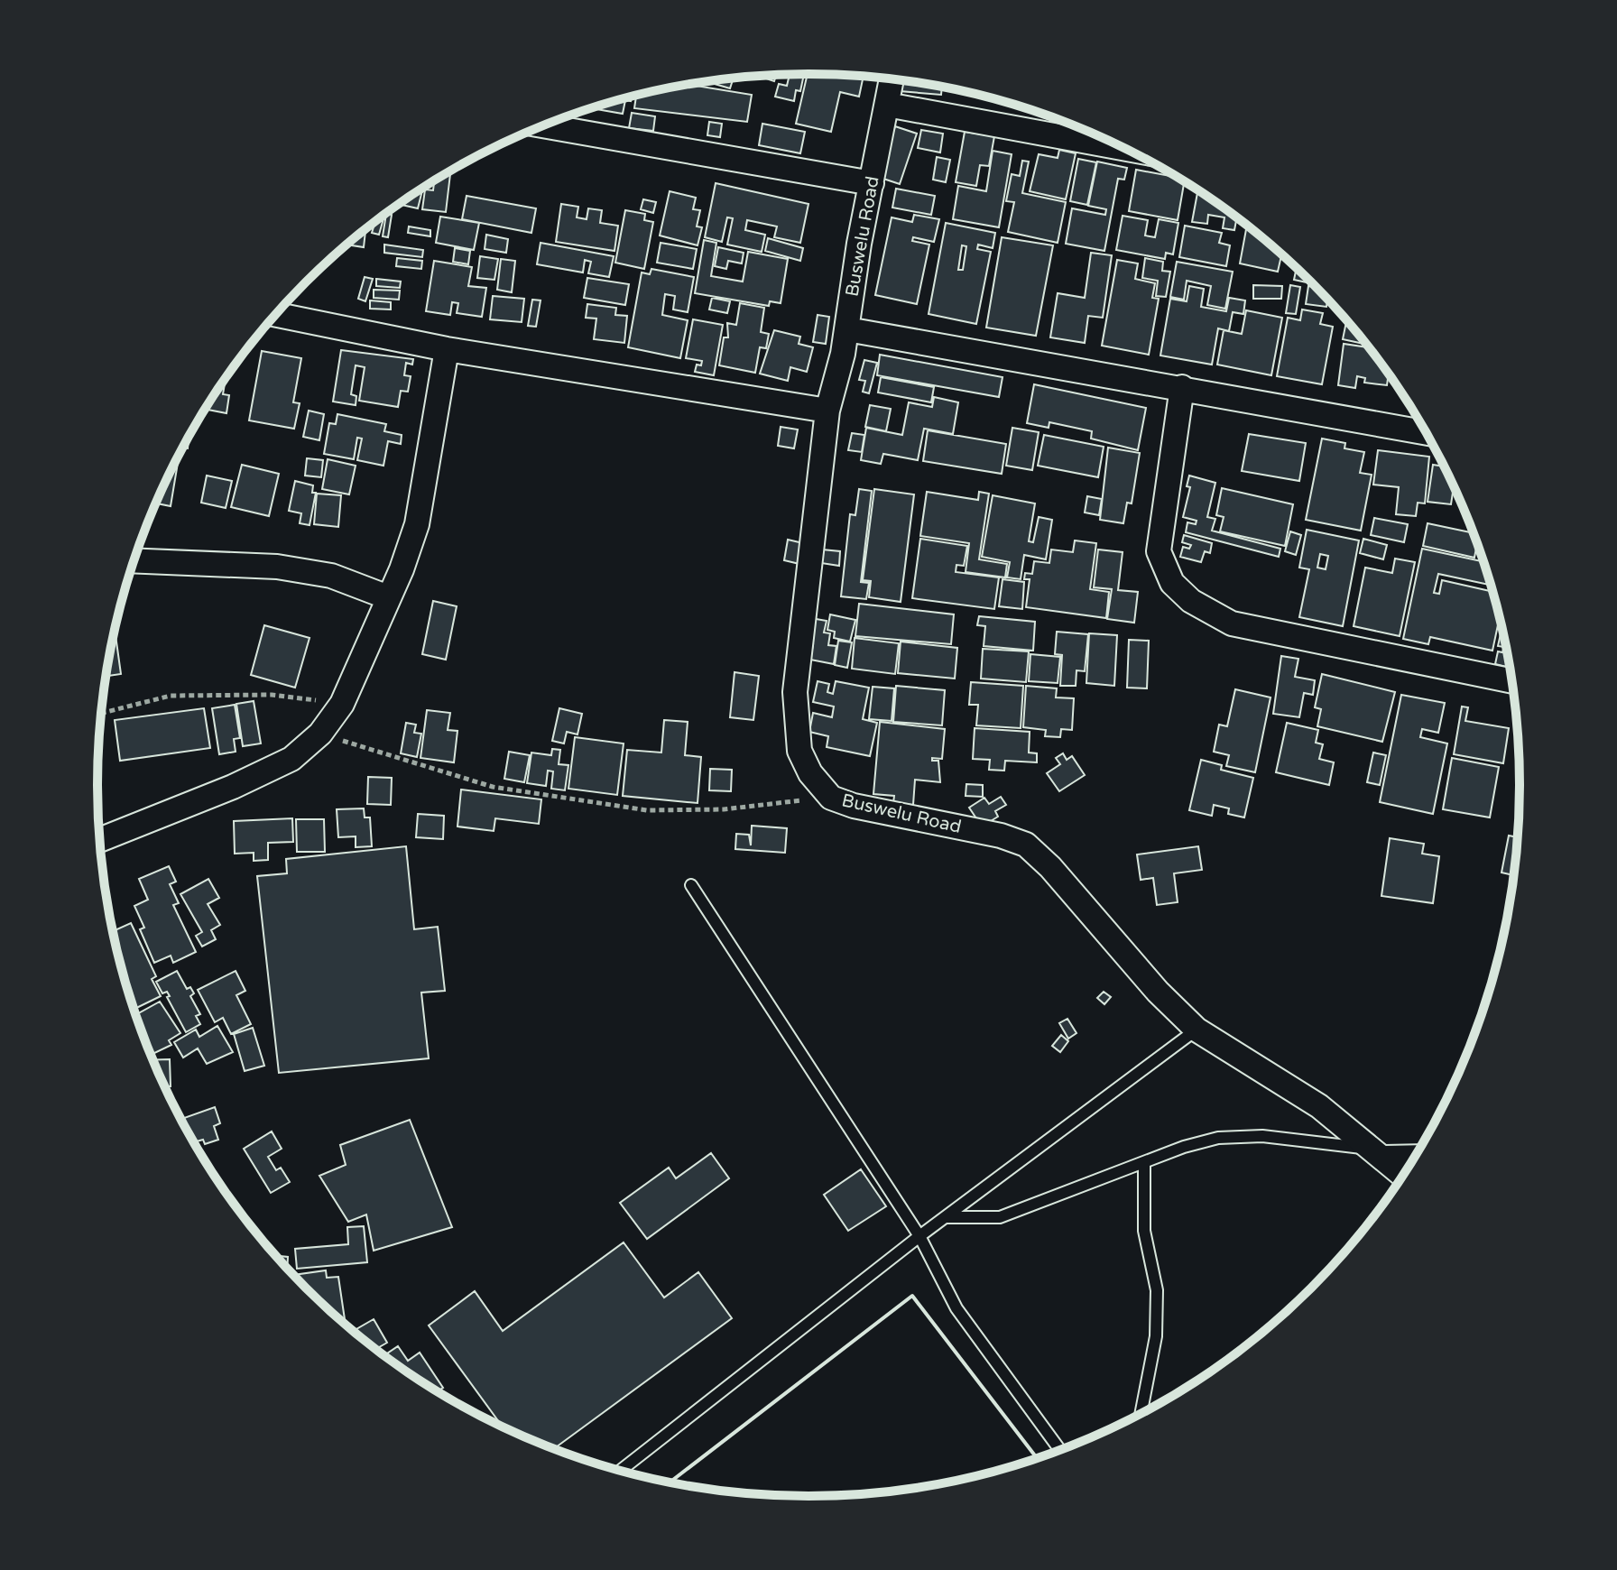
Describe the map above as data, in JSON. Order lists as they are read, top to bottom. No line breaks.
{"streets":{"street":["Buswelu Road"]}}
